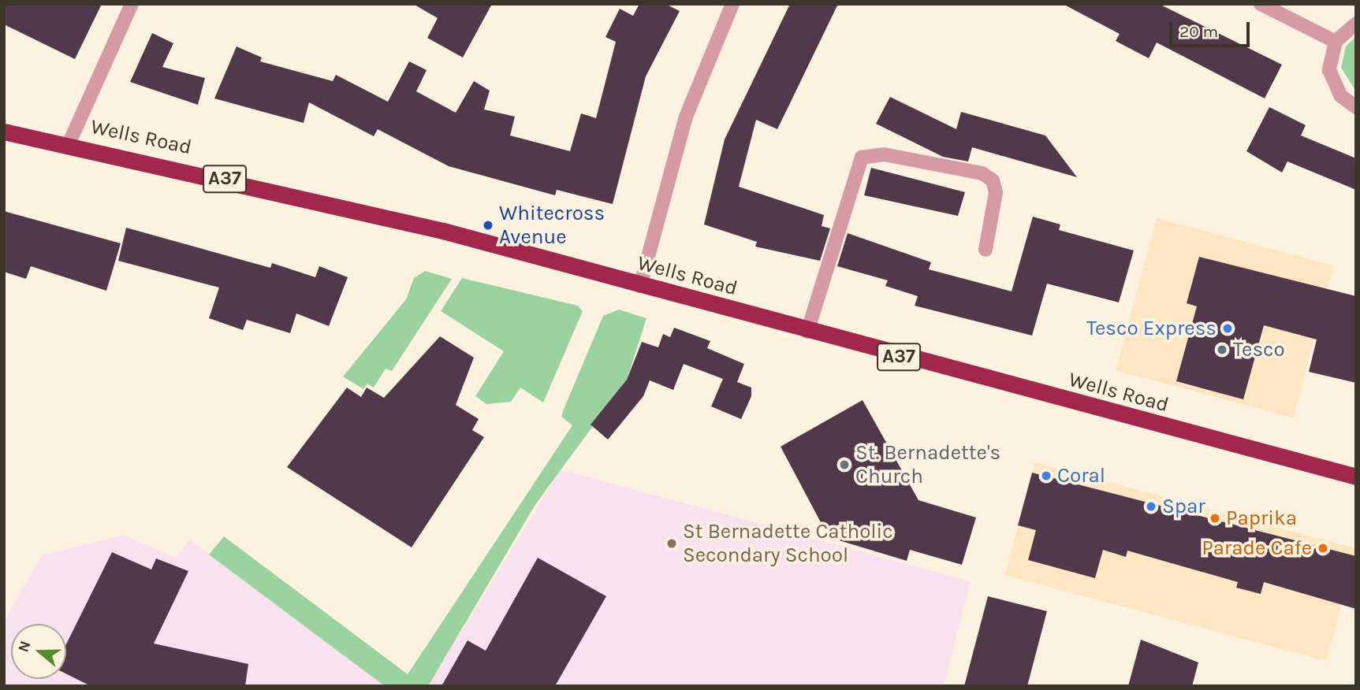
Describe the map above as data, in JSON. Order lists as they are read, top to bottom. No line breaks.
{"streets":{"highway":["Wells Road","A37"]},"places":["Whitecross Avenue","Tesco Express","Tesco","St. Bernadette's Church","Coral","Spar","Paprika","St Bernadette Catholic Secondary School","Parade Cafe"],"scale_bar":"20 m","north":"left"}
